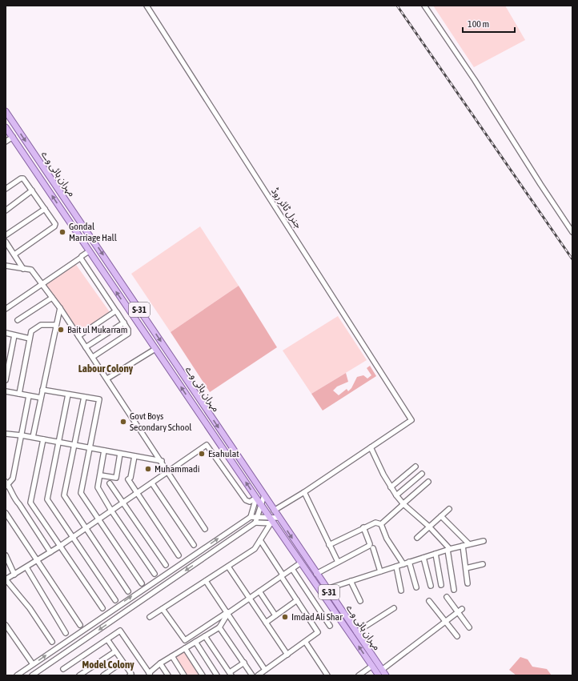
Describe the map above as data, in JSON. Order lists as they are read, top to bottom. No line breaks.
{"streets":{"main road":["مہران ہائی وے","S-31"],"street":["جنرل ٹائر روڈ"]},"districts":["Labour Colony","Model Colony"],"places":["Gondal Marriage Hall","Bait ul Mukarram","Govt Boys Secondary School","Esahulat","Muhammadi","Imdad Ali Shar"],"scale_bar":"100 m"}
